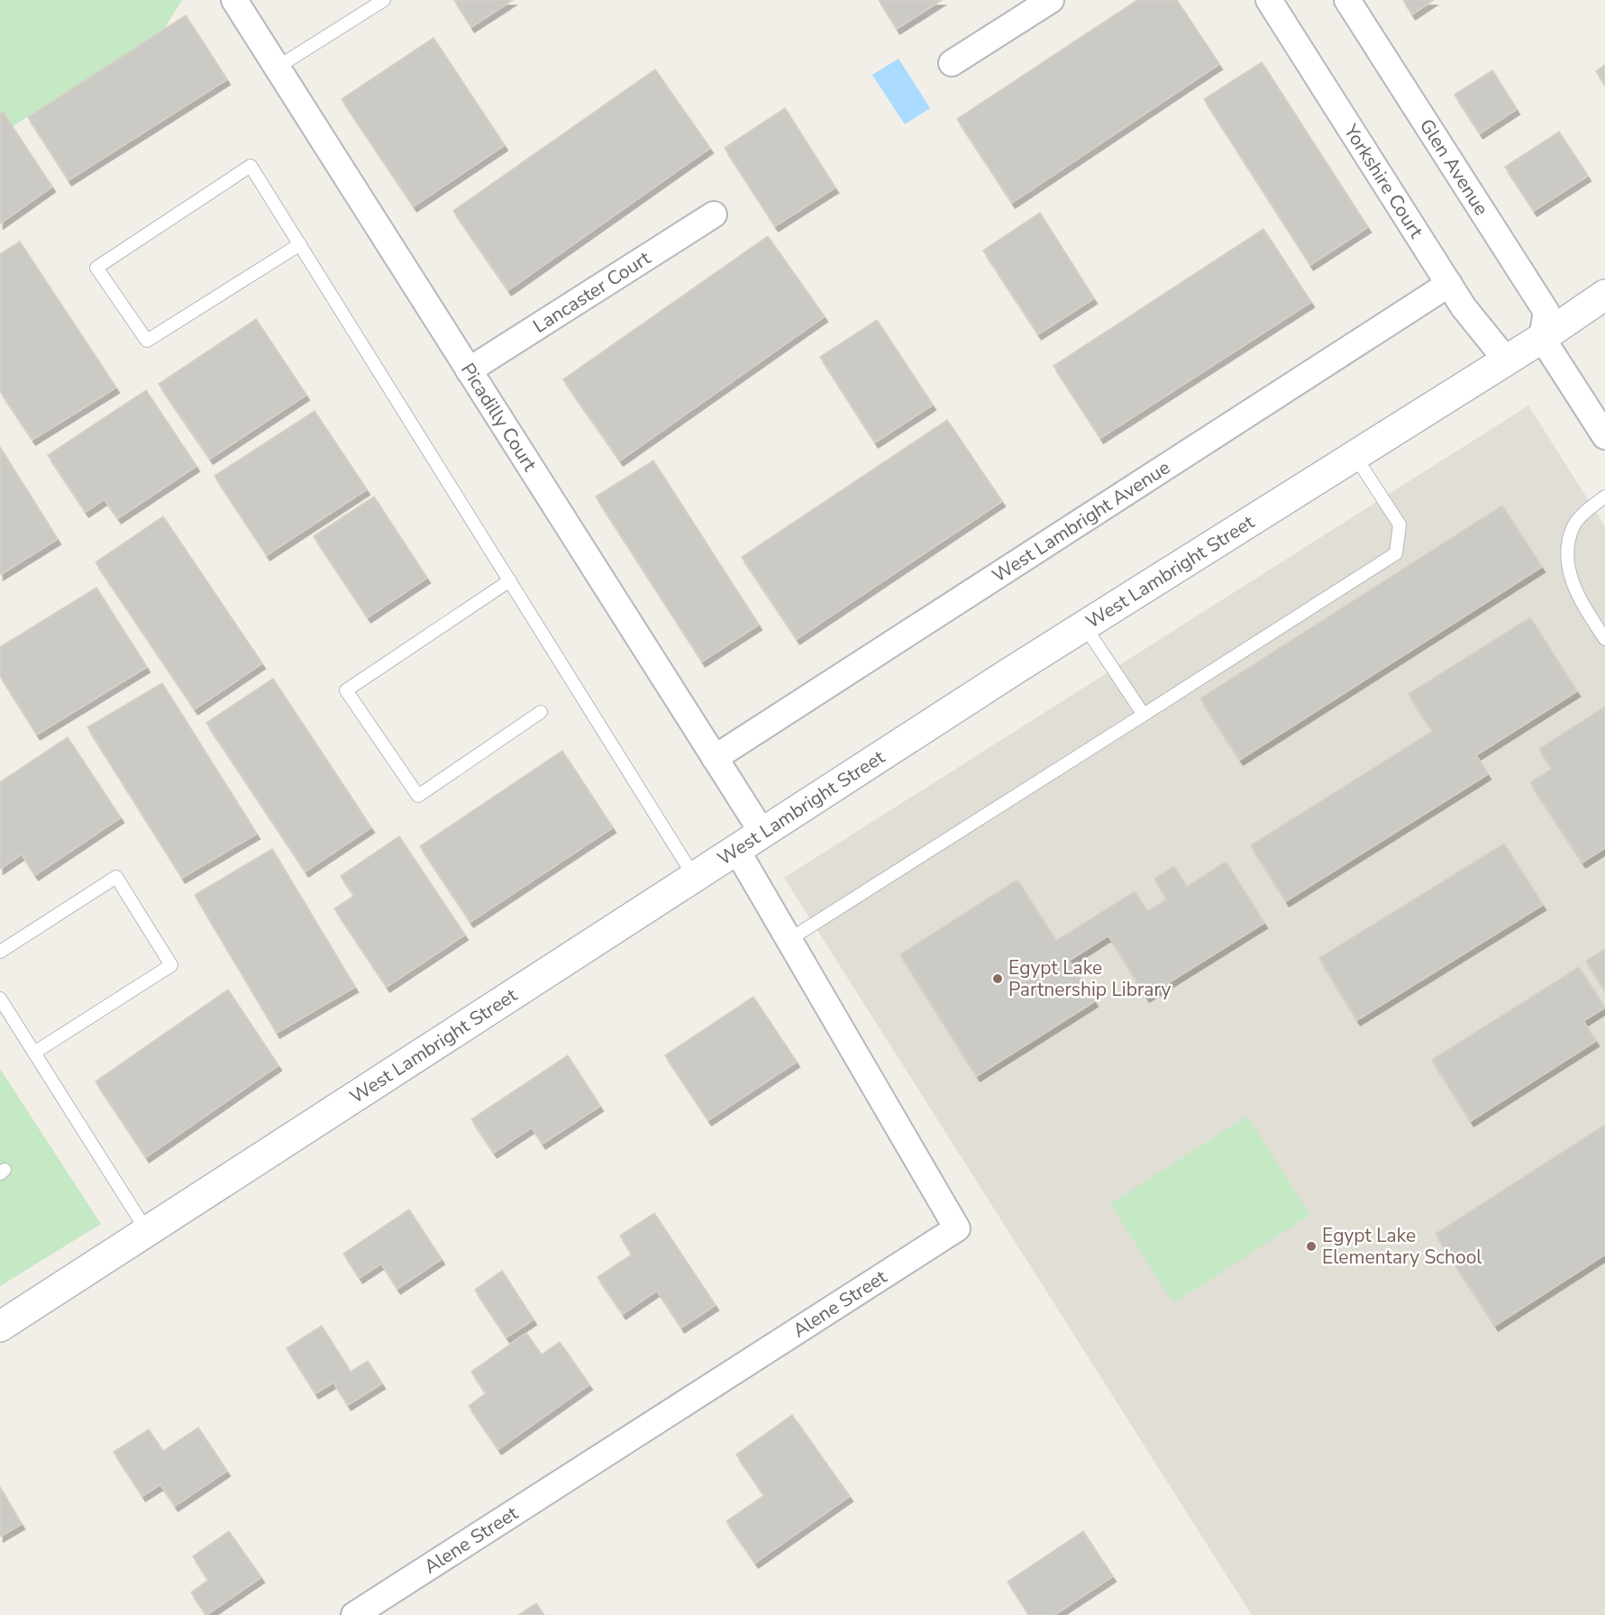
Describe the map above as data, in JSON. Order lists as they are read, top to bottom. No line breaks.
{"streets":{"main road":["West Lambright Street"],"street":["Glen Avenue","Yorkshire Court","Lancaster Court","Picadilly Court","West Lambright Avenue","Alene Street"]},"crossings":[["Glen Avenue","West Lambright Street"],["Yorkshire Court","West Lambright Avenue"],["Yorkshire Court","West Lambright Street"],["Lancaster Court","Picadilly Court"],["Picadilly Court","West Lambright Avenue"],["Picadilly Court","West Lambright Street"],["West Lambright Street","Alene Street"]],"places":["Egypt Lake Partnership Library","Egypt Lake Elementary School"]}
